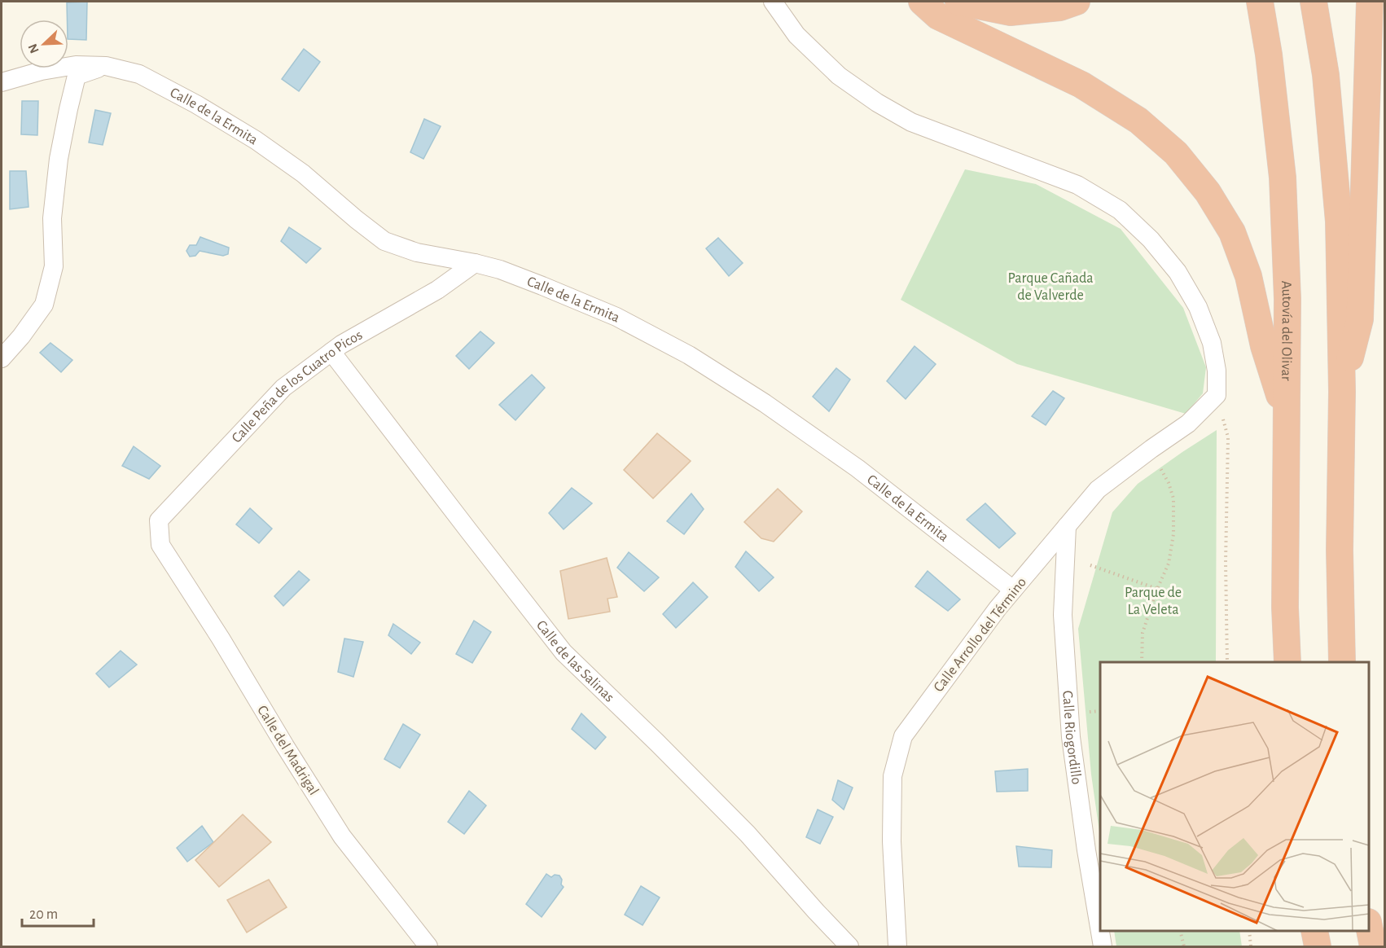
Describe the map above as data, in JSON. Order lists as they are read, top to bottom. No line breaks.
{"streets":{"highway":["Autovía del Olivar"],"street":["Calle de la Ermita","Calle Peña de los Cuatro Picos","Calle Arrollo del Término","Calle de las Salinas","Calle Riogordillo","Calle del Madrigal"]},"crossings":[["Calle de la Ermita","Calle Peña de los Cuatro Picos"],["Calle de la Ermita","Calle Arrollo del Término"],["Calle Peña de los Cuatro Picos","Calle de las Salinas"],["Calle Peña de los Cuatro Picos","Calle del Madrigal"],["Calle Arrollo del Término","Calle Riogordillo"]],"parks":["Parque Cañada de Valverde","Parque de La Veleta"],"scale_bar":"20 m","north":"bottom left"}
